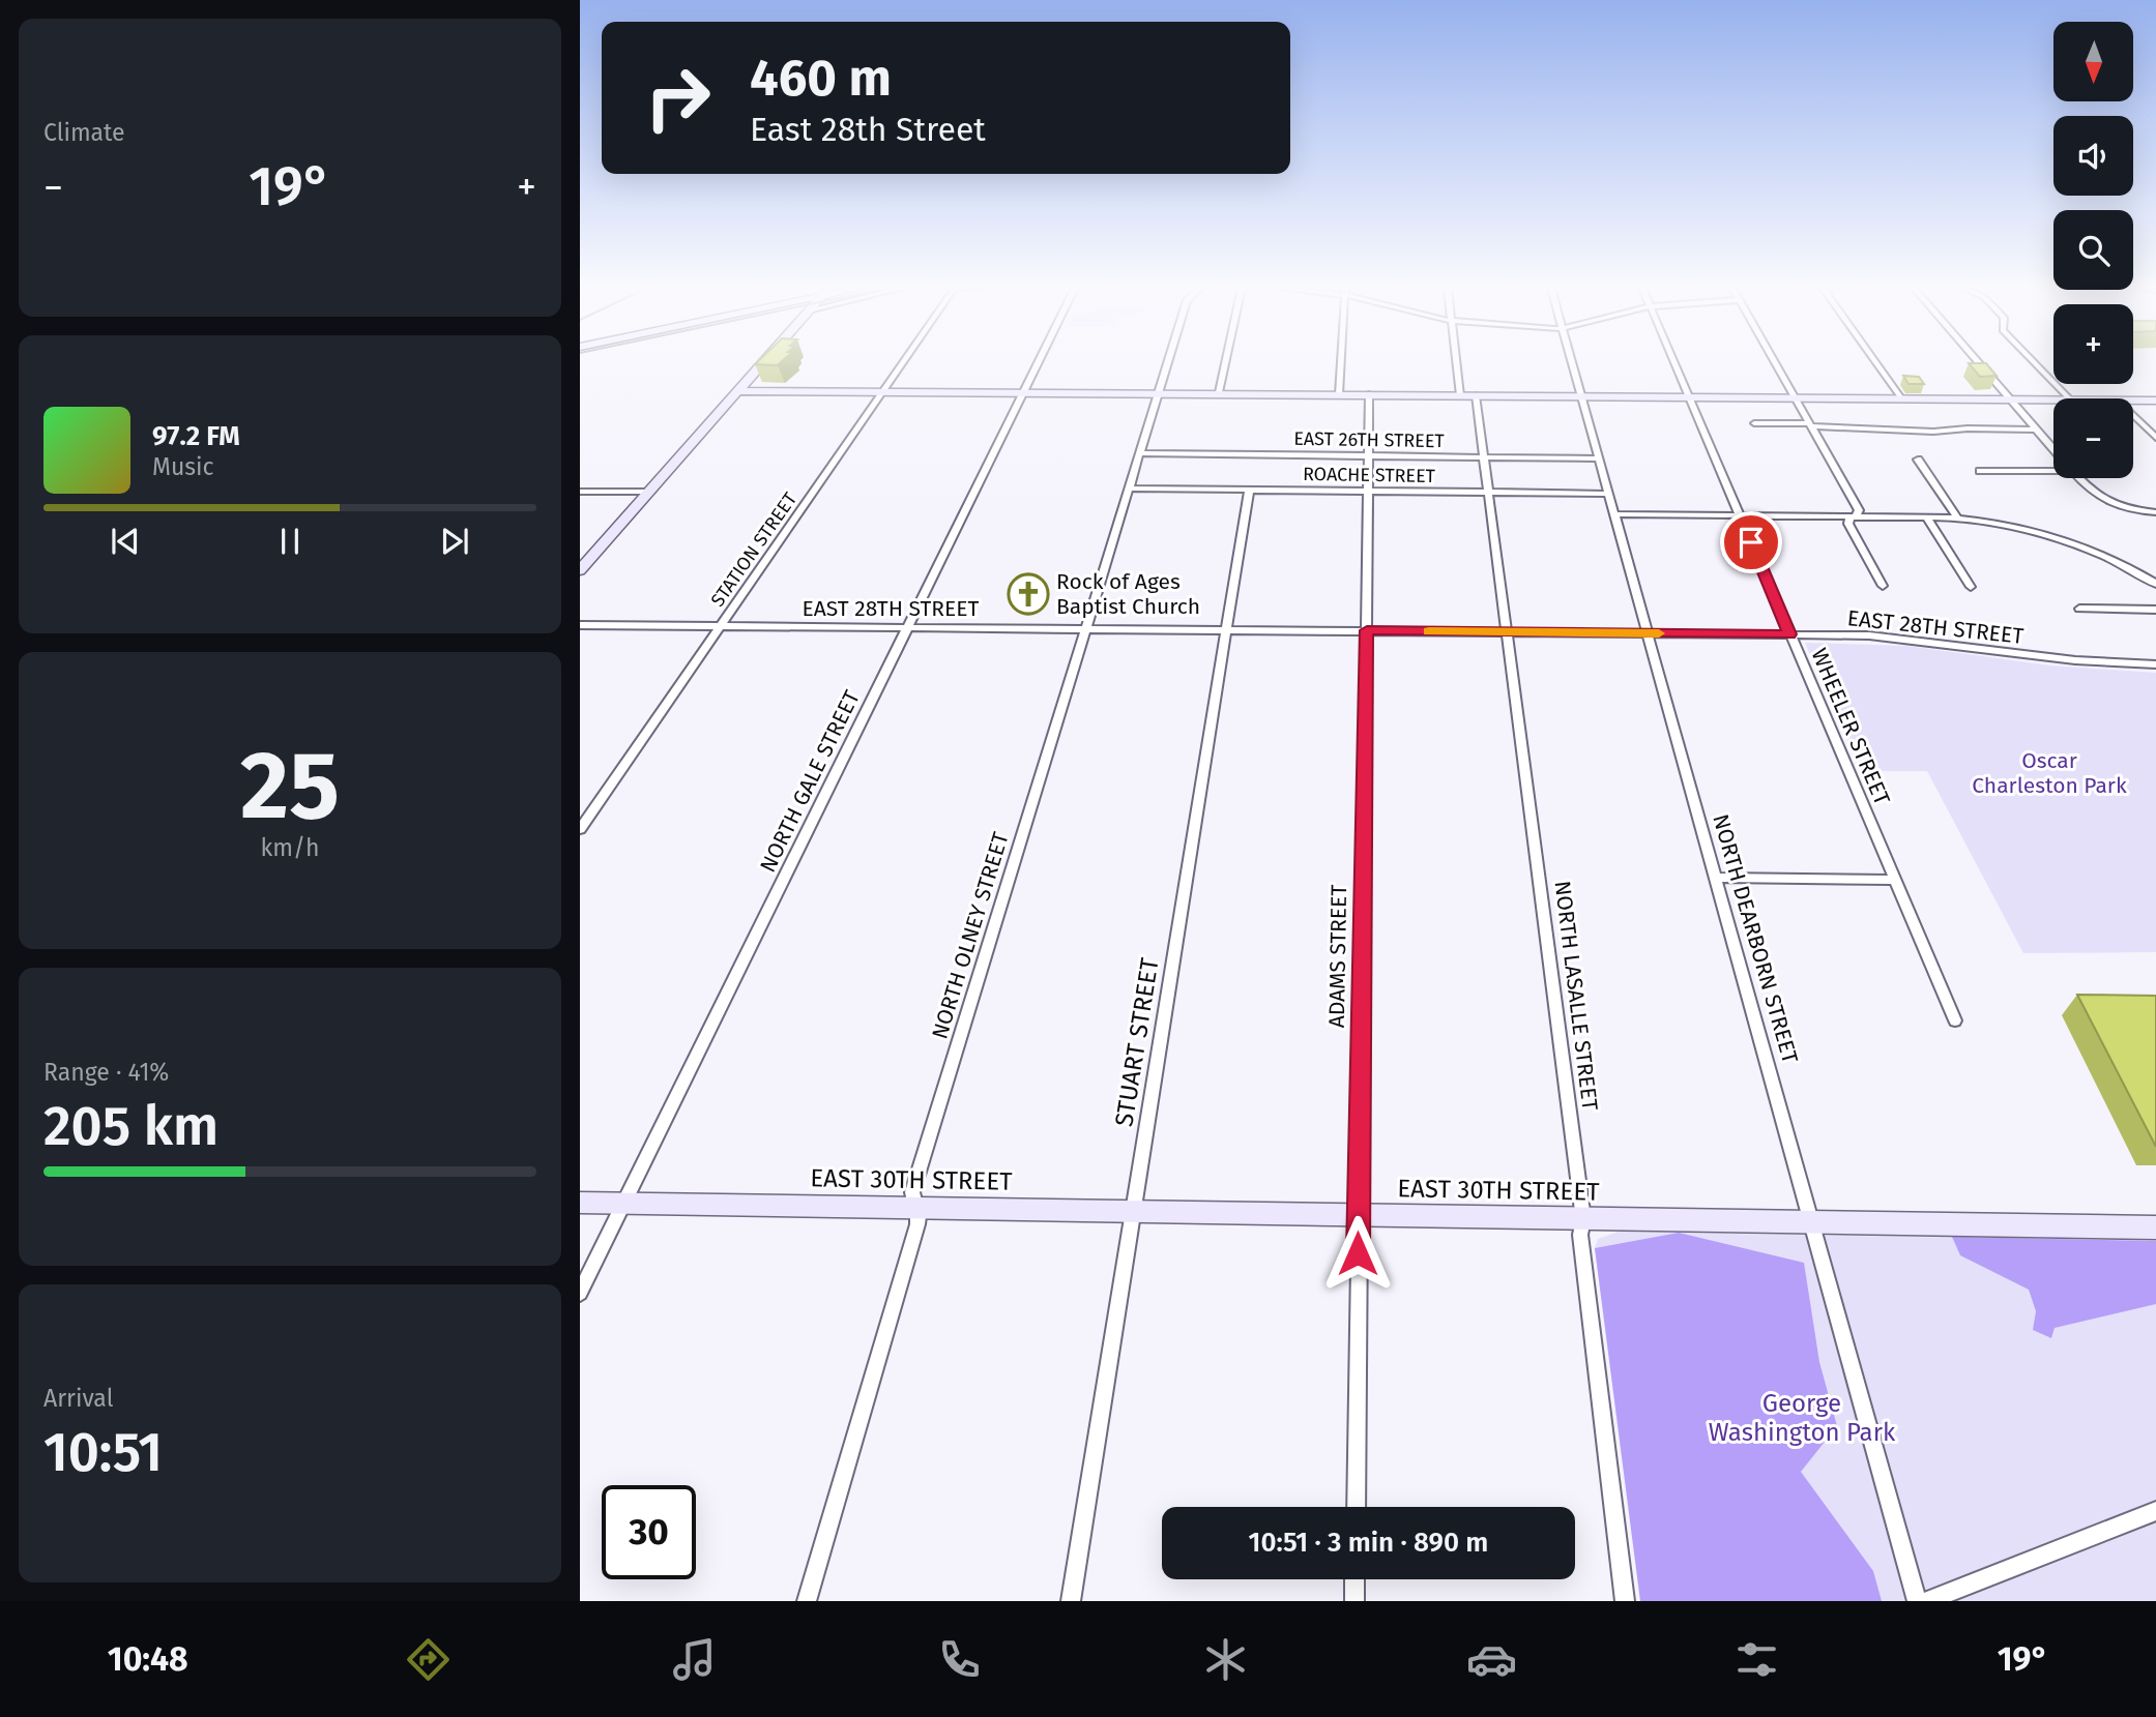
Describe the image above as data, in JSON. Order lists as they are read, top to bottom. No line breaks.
{"streets":{"main road":["EAST 30TH STREET"],"street":["EAST 26TH STREET","ROACHE STREET","STATION STREET","EAST 28TH STREET","WHEELER STREET","NORTH GALE STREET","NORTH OLNEY STREET","NORTH DEARBORN STREET","ADAMS STREET","NORTH LASALLE STREET","STUART STREET"]},"crossings":[["EAST 26TH STREET","NORTH OLNEY STREET"],["EAST 26TH STREET","NORTH DEARBORN STREET"],["EAST 26TH STREET","ADAMS STREET"],["EAST 26TH STREET","NORTH LASALLE STREET"],["ROACHE STREET","NORTH OLNEY STREET"],["ROACHE STREET","NORTH DEARBORN STREET"],["ROACHE STREET","ADAMS STREET"],["ROACHE STREET","NORTH LASALLE STREET"],["ROACHE STREET","STUART STREET"],["STATION STREET","EAST 28TH STREET"],["EAST 28TH STREET","WHEELER STREET"],["EAST 28TH STREET","NORTH GALE STREET"],["EAST 28TH STREET","NORTH OLNEY STREET"],["EAST 28TH STREET","NORTH DEARBORN STREET"],["EAST 28TH STREET","ADAMS STREET"],["EAST 28TH STREET","NORTH LASALLE STREET"],["EAST 28TH STREET","STUART STREET"],["NORTH GALE STREET","EAST 30TH STREET"],["NORTH OLNEY STREET","EAST 30TH STREET"],["NORTH DEARBORN STREET","EAST 30TH STREET"],["ADAMS STREET","EAST 30TH STREET"],["NORTH LASALLE STREET","EAST 30TH STREET"],["STUART STREET","EAST 30TH STREET"]],"parks":["Oscar Charleston Park","George Washington Park"],"places":{"church":["Rock of Ages Baptist Church"]},"north":"bottom","page":{"tile":["Climate",["25","km/h"],["Range · 41%","205 km"],["Arrival","10:51"]],"map_buttons":["+","−"],"turn":["460 m","East 28th Street"],"heat":["−","19°","+"],"song":["97.2 FM","Music"],"limit":"30","trip":"10:51 · 3 min · 890 m","tabs":["10:48","19°"]}}
